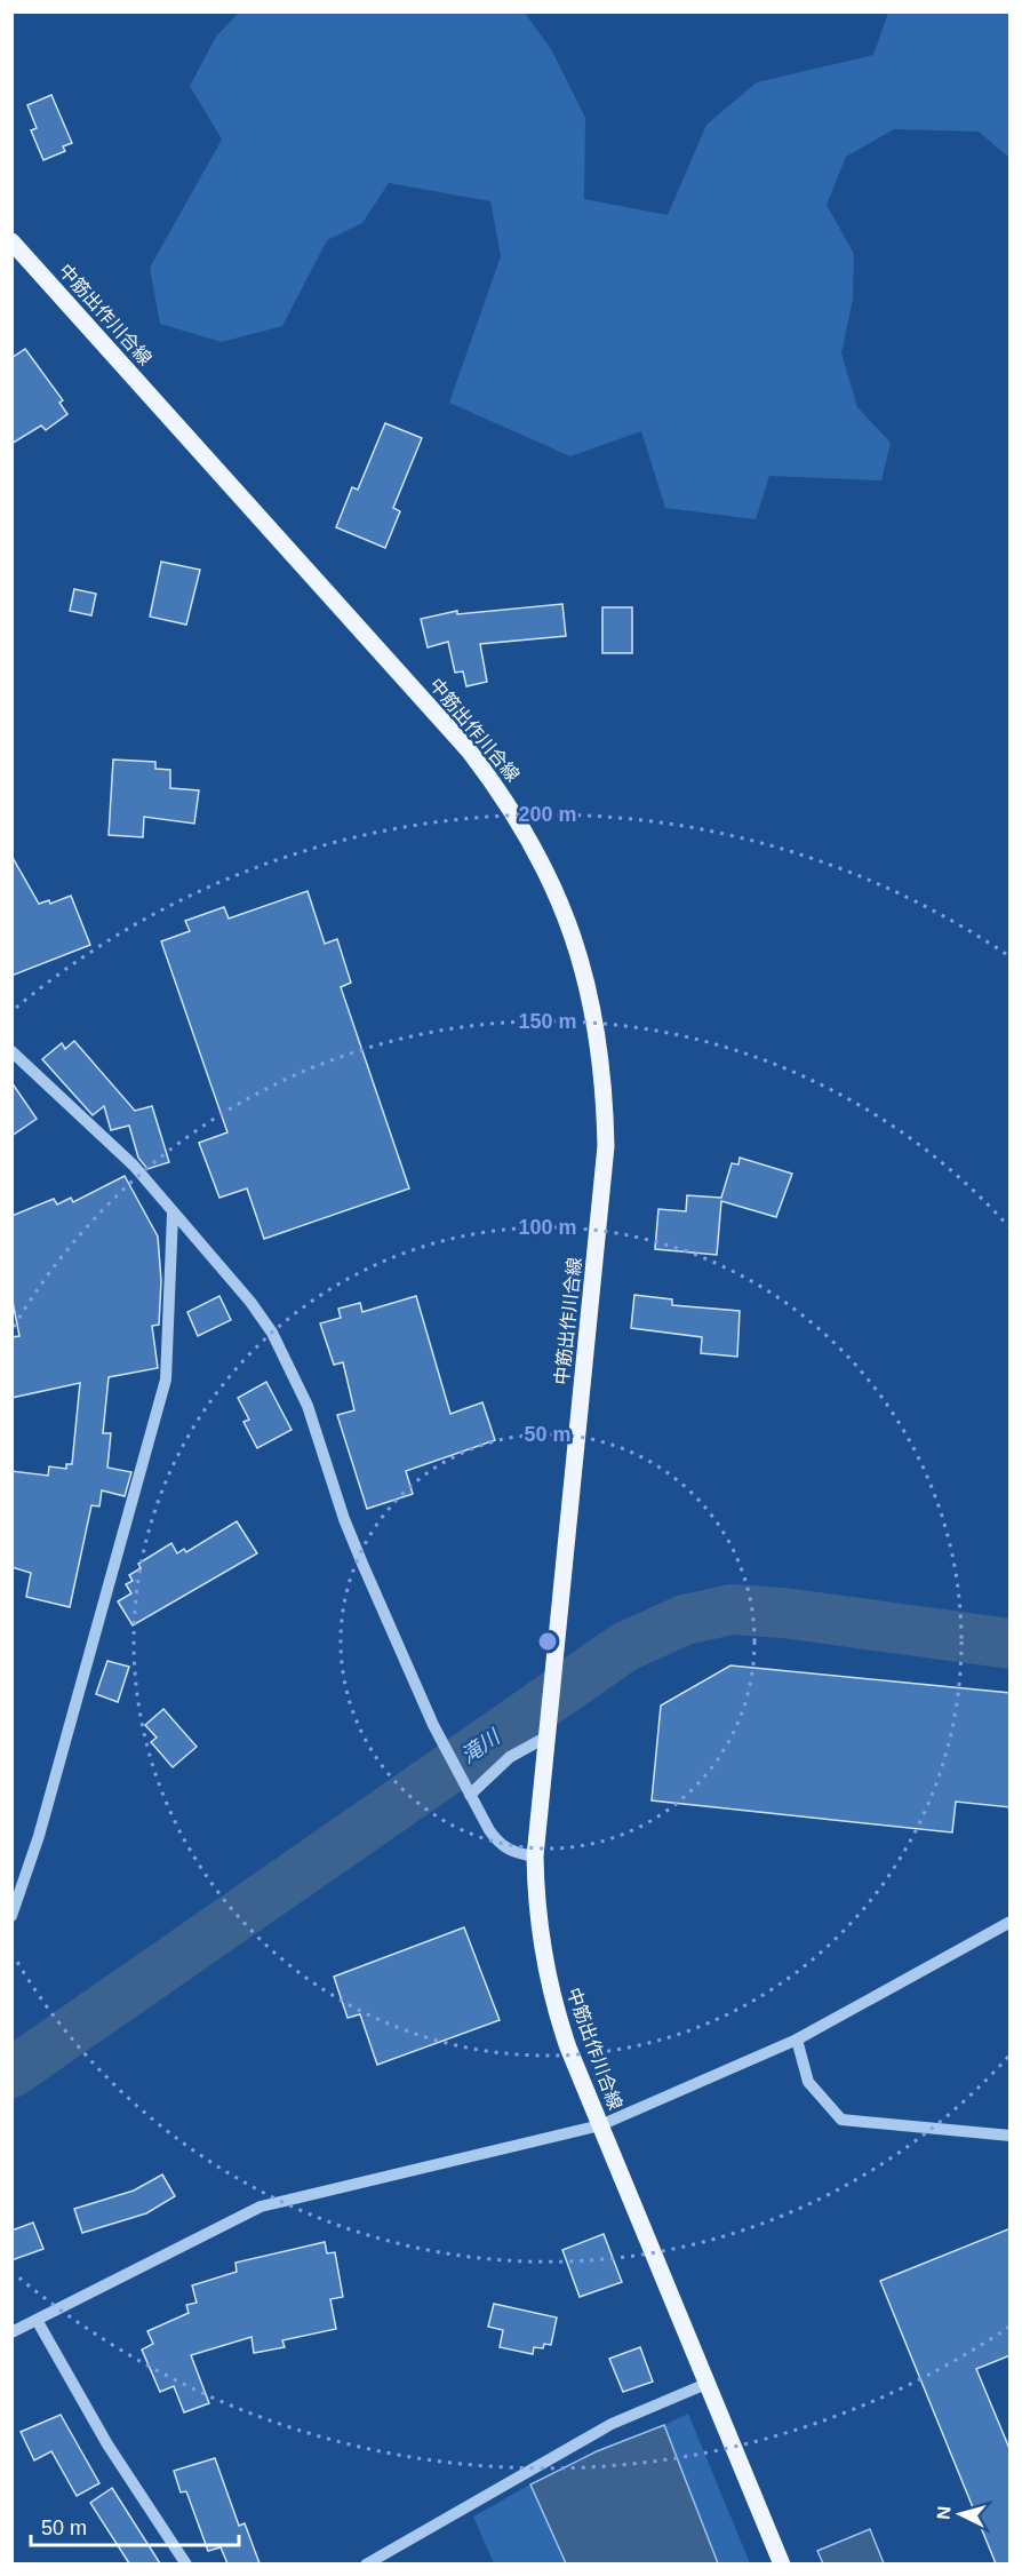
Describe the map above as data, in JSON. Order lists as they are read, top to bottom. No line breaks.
{"streets":{"main road":["中筋出作川合線"]},"water":["滝川"],"scale_bar":"50 m","north":"left","rings":["200 m","150 m","100 m","50 m"]}
